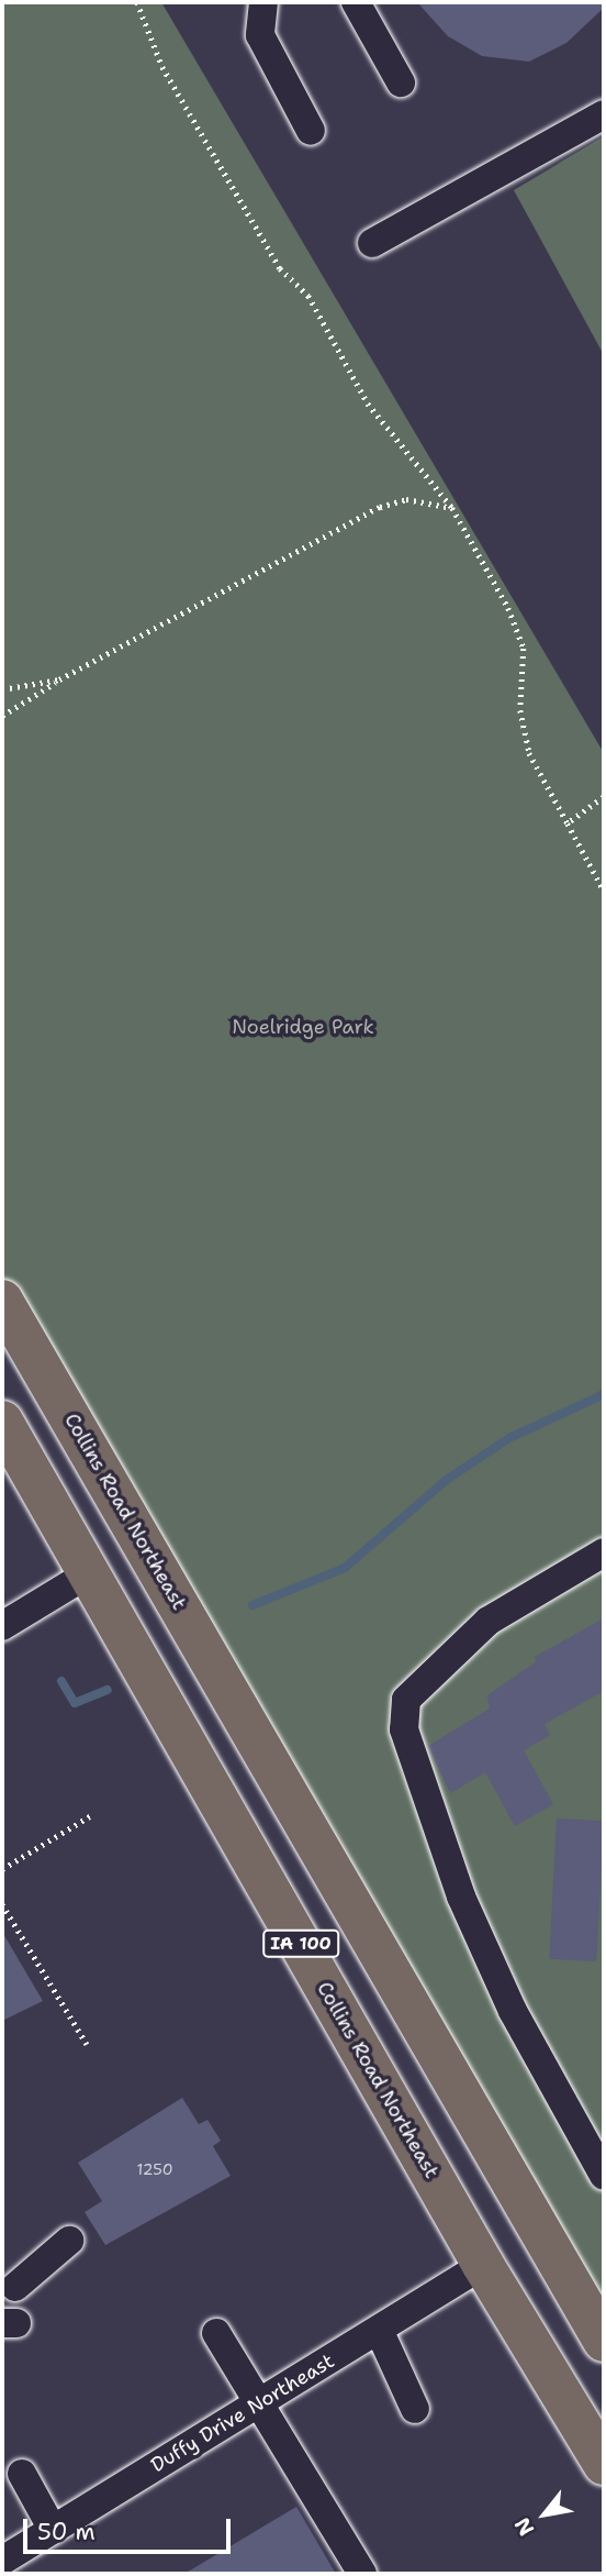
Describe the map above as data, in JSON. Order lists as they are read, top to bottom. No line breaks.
{"streets":{"highway":["Collins Road Northeast","IA 100"],"street":["Duffy Drive Northeast"]},"crossings":[["Collins Road Northeast","Duffy Drive Northeast"]],"parks":["Noelridge Park"],"house_numbers":["1250"],"scale_bar":"50 m","north":"bottom left"}
